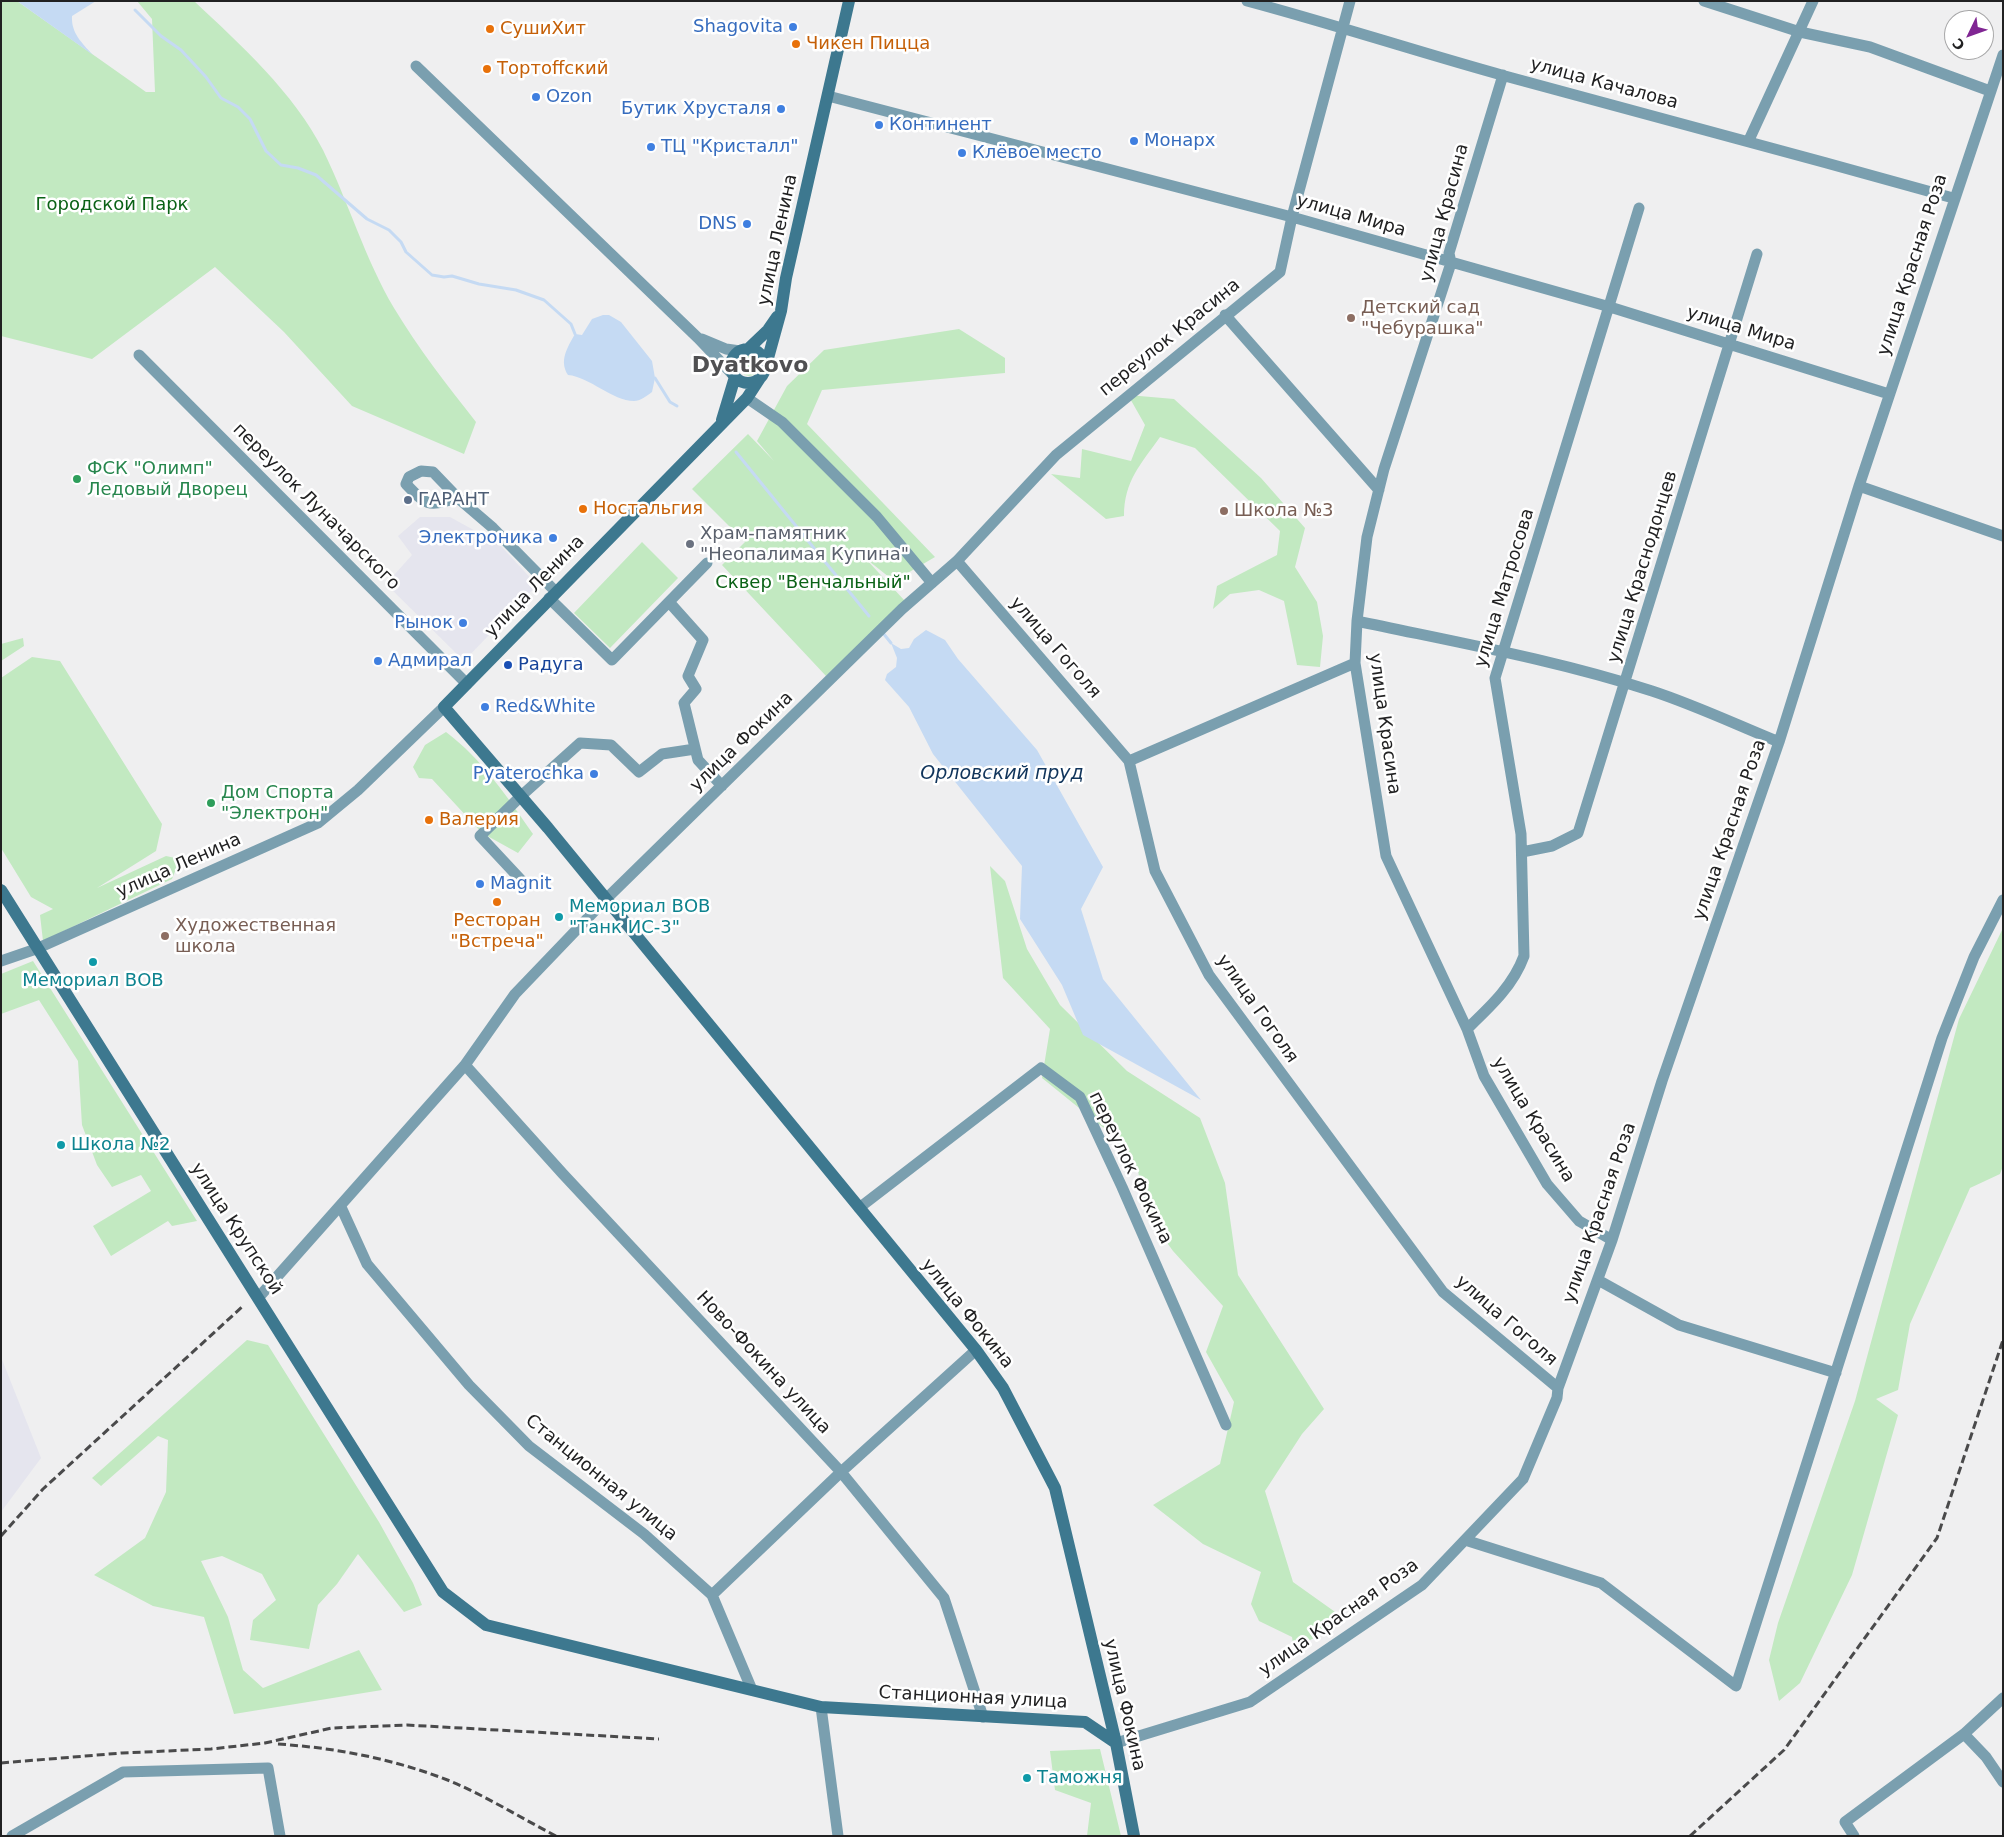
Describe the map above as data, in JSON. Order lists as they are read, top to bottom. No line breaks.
{"streets":{"main road":["улица Ленина","улица Фокина","улица Крупской","Станционная улица"],"street":["улица Качалова","улица Красина","улица Мира","улица Красная Роза","переулок Красина","переулок Луначарского","улица Краснодонцев","улица Матросова","улица Гоголя","переулок Фокина","Ново-Фокина улица"]},"crossings":[["улица Качалова","улица Красина"],["улица Качалова","улица Красная Роза"],["улица Качалова","переулок Красина"],["улица Красина","улица Мира"],["улица Красина","улица Красная Роза"],["улица Красина","улица Матросова"],["улица Мира","улица Ленина"],["улица Мира","улица Красная Роза"],["улица Мира","переулок Красина"],["улица Мира","улица Краснодонцев"],["улица Мира","улица Матросова"],["улица Ленина","переулок Луначарского"],["улица Ленина","улица Фокина"],["улица Ленина","улица Крупской"],["улица Красная Роза","улица Гоголя"],["улица Красная Роза","улица Фокина"],["улица Красная Роза","Станционная улица"],["переулок Красина","улица Гоголя"],["переулок Красина","улица Фокина"],["улица Краснодонцев","улица Матросова"],["улица Фокина","переулок Фокина"],["улица Фокина","Станционная улица"],["улица Крупской","Станционная улица"],["Ново-Фокина улица","Станционная улица"]],"districts":["Dyatkovo"],"water":["Орловский пруд"],"parks":["Городской Парк","Сквер \"Венчальный\""],"places":["Shagovita","СушиХит","Чикен Пицца","Тортоffский","Ozon","Бутик Хрусталя","Континент","Монарх","ТЦ \"Кристалл\"","Клёвое место","DNS","Детский сад \"Чебурашка\"","ФСК \"Олимп\" Ледовый Дворец","ГАРАНТ","Ностальгия","Школа №3","Электроника","Храм-памятник \"Неопалимая Купина\"","Рынок","Адмирал","Радуга","Red&White","Pyaterochka","Дом Спорта \"Электрон\"","Валерия","Magnit","Ресторан \"Встреча\"","Мемориал ВОВ \"Танк ИС-3\"","Художественная школа","Мемориал ВОВ","Школа №2","Таможня"],"north":"bottom left"}
